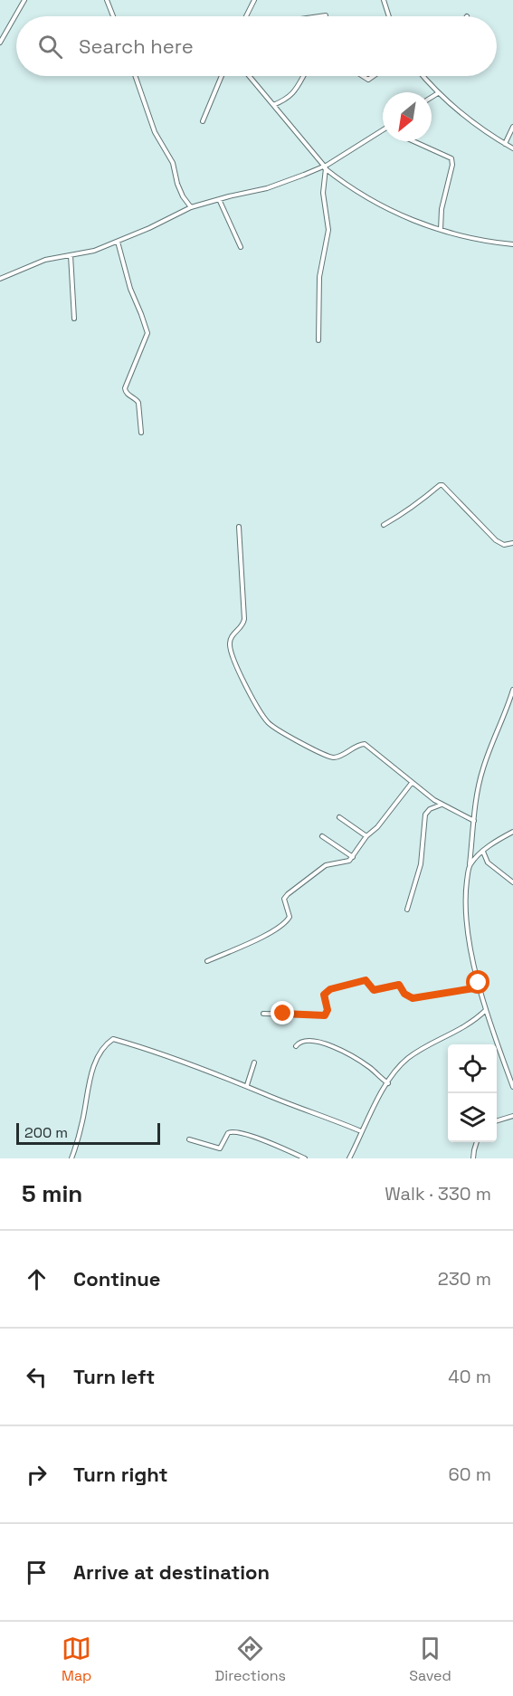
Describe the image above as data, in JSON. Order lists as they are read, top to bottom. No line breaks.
{"scale_bar":"200 m","north":"bottom left","page":{"search":"Search here","scale":"200 m","heading":["5 min","Walk · 330 m"],"list":[["Continue","230 m"],["Turn left","40 m"],["Turn right","60 m"],"Arrive at destination"],"nav":["Map","Directions","Saved"]}}
